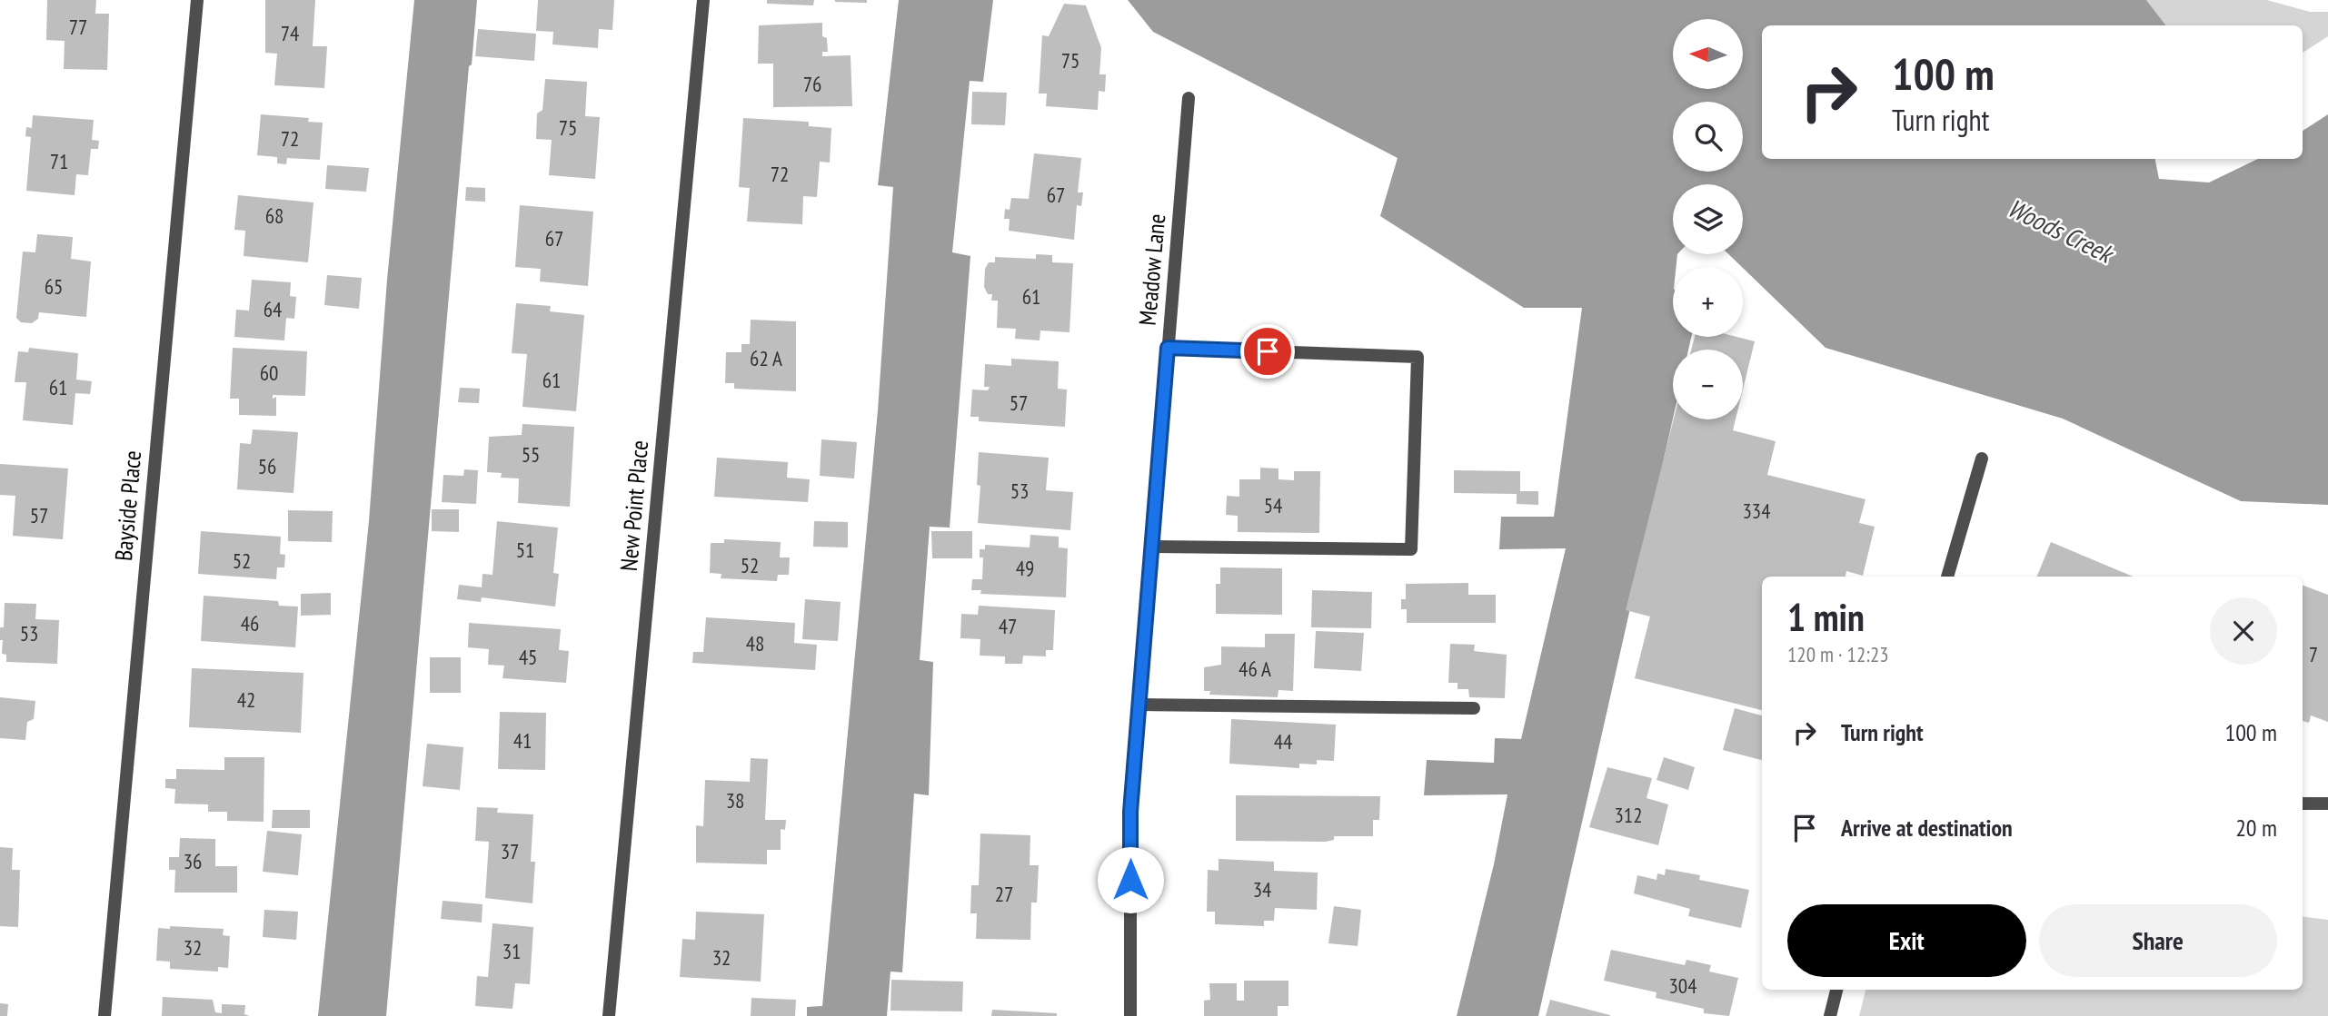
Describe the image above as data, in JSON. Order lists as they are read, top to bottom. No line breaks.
{"streets":{"street":["Meadow Lane","Bayside Place","New Point Place"]},"water":["Woods Creek"],"house_numbers":["77","74","75","76","75","72","71","72","67","68","67","65","61","64","62 A","60","61","61","57","55","56","53","54","334","57","51","52","52","49","46","47","53","48","7","45","46 A","42","41","44","38","312","37","36","34","27","32","31","32","304"],"north":"left","page":{"map_buttons":["+","−"],"turn":["100 m","Turn right"],"heading":["1 min","120 m · 12:23"],"list":[{"name":"Turn right","value":"100 m"},{"name":"Arrive at destination","value":"20 m"}],"buttons":["Exit","Share"]}}
